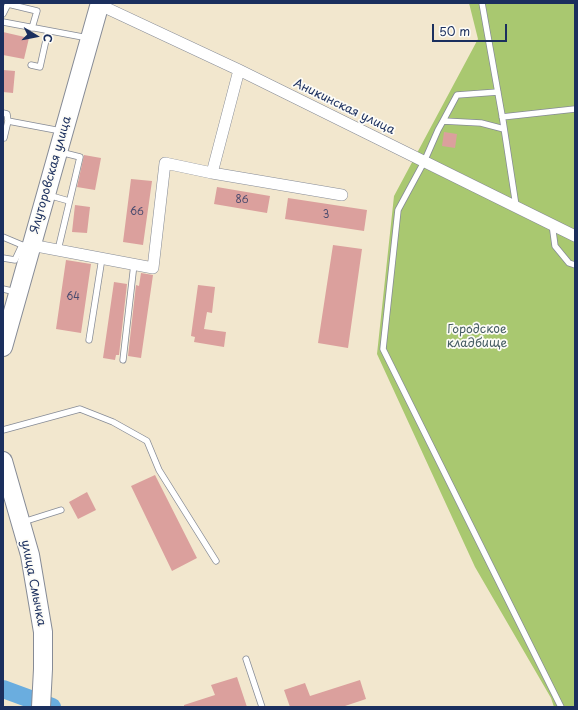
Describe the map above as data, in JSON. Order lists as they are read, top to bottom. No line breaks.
{"streets":{"main road":["Ялуторовская улица","улица Смычка"],"street":["Аникинская улица"]},"crossings":[["Аникинская улица","Ялуторовская улица"]],"parks":["Городское кладбище"],"house_numbers":["86","66","3","64"],"scale_bar":"50 m","north":"right"}
